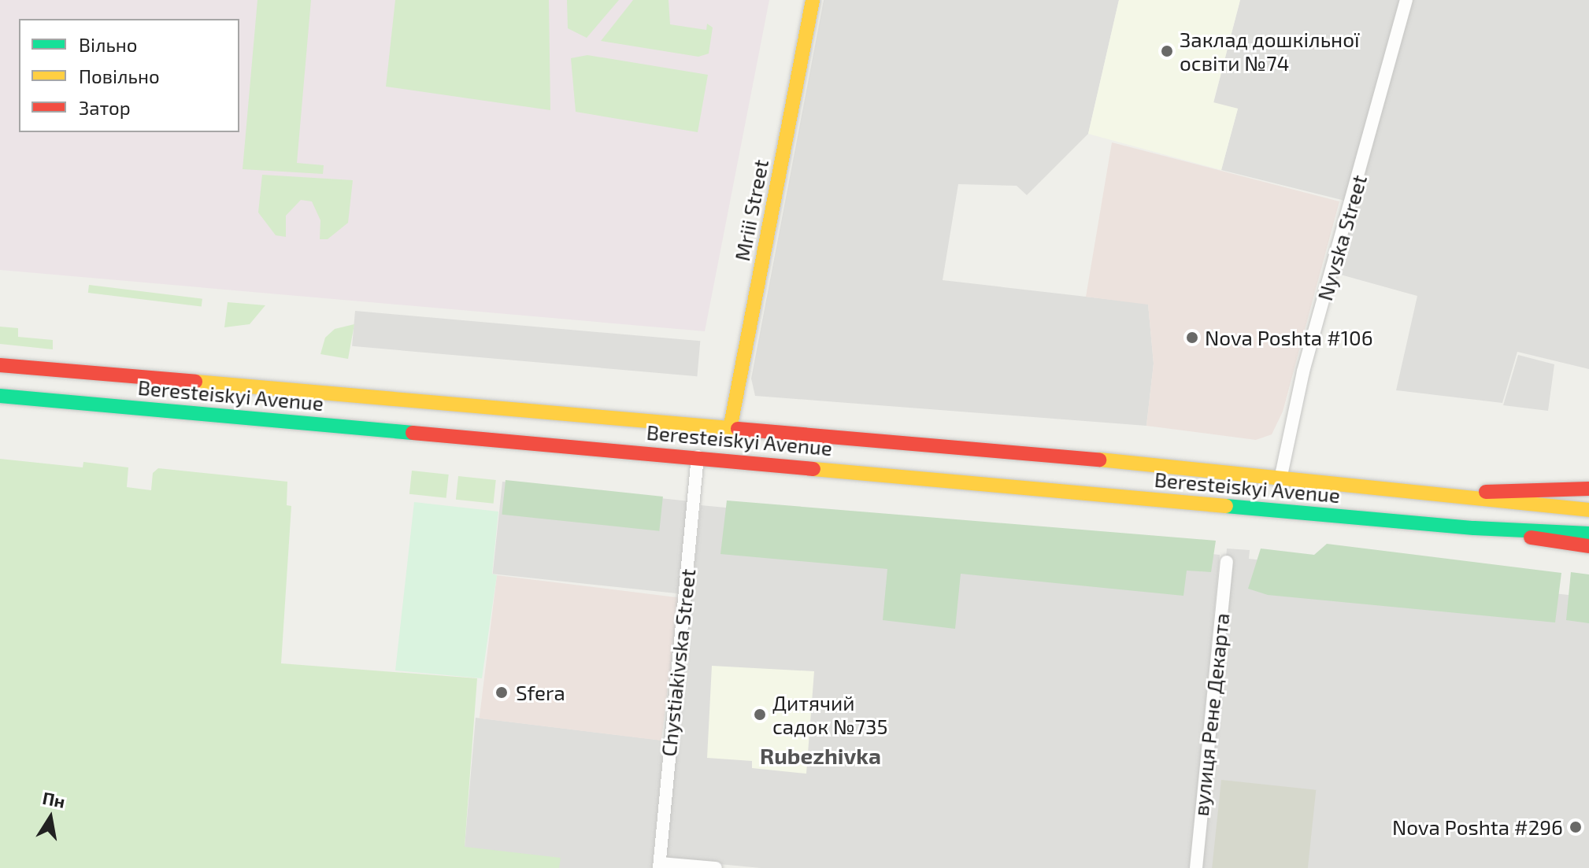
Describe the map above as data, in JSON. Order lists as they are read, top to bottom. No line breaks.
{"streets":{"main road":["Mriii Street","Beresteiskyi Avenue"],"street":["Nyvska Street","Chystiakivska Street","вулиця Рене Декарта"]},"crossings":[["Mriii Street","Beresteiskyi Avenue"],["Nyvska Street","Beresteiskyi Avenue"],["Beresteiskyi Avenue","Chystiakivska Street"]],"districts":["Rubezhivka"],"places":["Заклад дошкільної освіти №74","Nova Poshta #106","Sfera","Дитячий садок №735","Nova Poshta #296"],"legend":["Вільно","Повільно","Затор"],"north":"top"}
